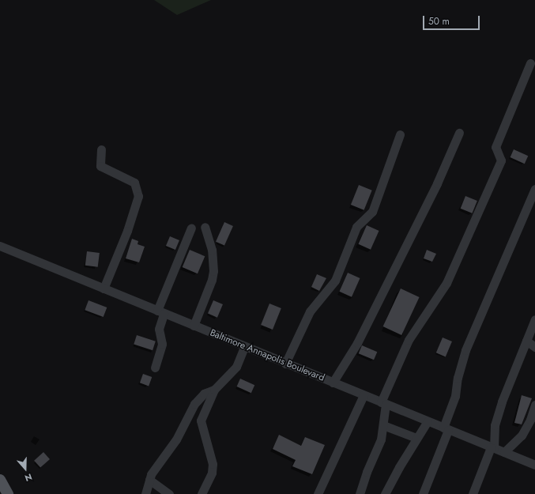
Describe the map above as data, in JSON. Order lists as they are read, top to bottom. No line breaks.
{"streets":{"street":["Baltimore Annapolis Boulevard"]},"scale_bar":"50 m","north":"bottom"}
